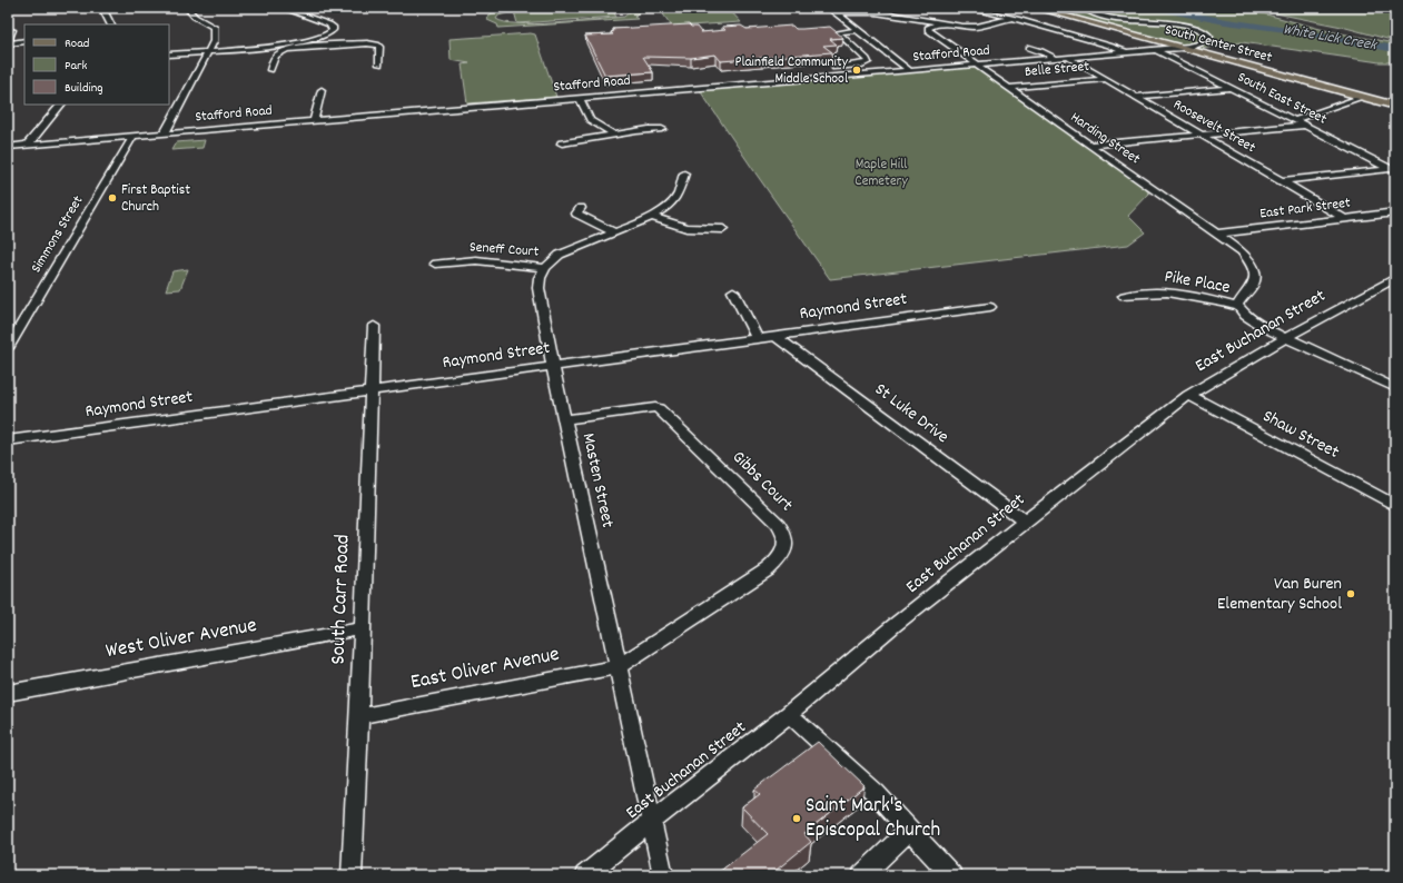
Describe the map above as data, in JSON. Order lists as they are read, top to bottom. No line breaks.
{"streets":{"main road":["South Center Street"],"street":["Stafford Road","Belle Street","South East Street","Roosevelt Street","Harding Street","East Park Street","Simmons Street","Seneff Court","Pike Place","Raymond Street","East Buchanan Street","St Luke Drive","Shaw Street","Masten Street","Gibbs Court","South Carr Road","West Oliver Avenue","East Oliver Avenue"]},"crossings":[["South Center Street","Stafford Road"],["Stafford Road","South East Street"],["Stafford Road","Roosevelt Street"],["Stafford Road","Harding Street"],["Stafford Road","Simmons Street"],["Belle Street","Roosevelt Street"],["Belle Street","Harding Street"],["Roosevelt Street","East Park Street"],["Harding Street","East Park Street"],["Harding Street","Pike Place"],["Seneff Court","Masten Street"],["Raymond Street","St Luke Drive"],["Raymond Street","Masten Street"],["Raymond Street","South Carr Road"],["East Buchanan Street","St Luke Drive"],["East Buchanan Street","Shaw Street"],["East Buchanan Street","Masten Street"],["Masten Street","Gibbs Court"],["Masten Street","East Oliver Avenue"],["Gibbs Court","East Oliver Avenue"],["South Carr Road","West Oliver Avenue"],["South Carr Road","East Oliver Avenue"]],"water":["White Lick Creek"],"parks":["Maple Hill Cemetery"],"places":["Plainfield Community Middle School","First Baptist Church","Van Buren Elementary School","Saint Mark's Episcopal Church"],"legend":["Road","Park","Building"]}
